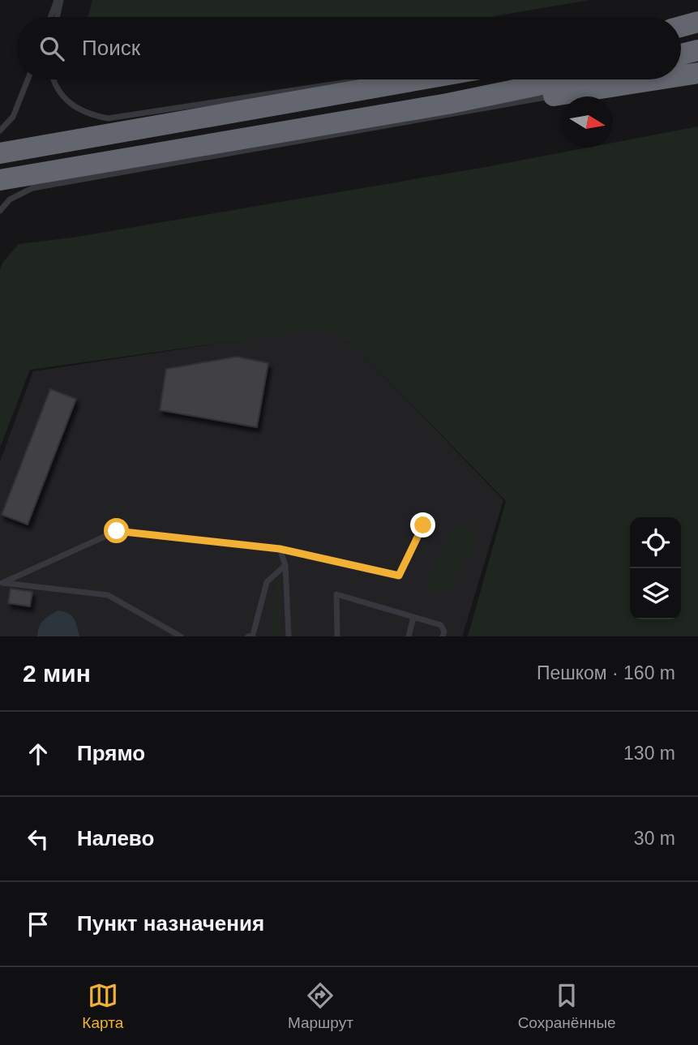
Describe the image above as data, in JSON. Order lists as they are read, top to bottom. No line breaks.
{"north":"right","page":{"search":"Поиск","heading":["2 мин","Пешком · 160 m"],"list":[["Прямо","130 m"],["Налево","30 m"],"Пункт назначения"],"nav":["Карта","Маршрут","Сохранённые"]}}
